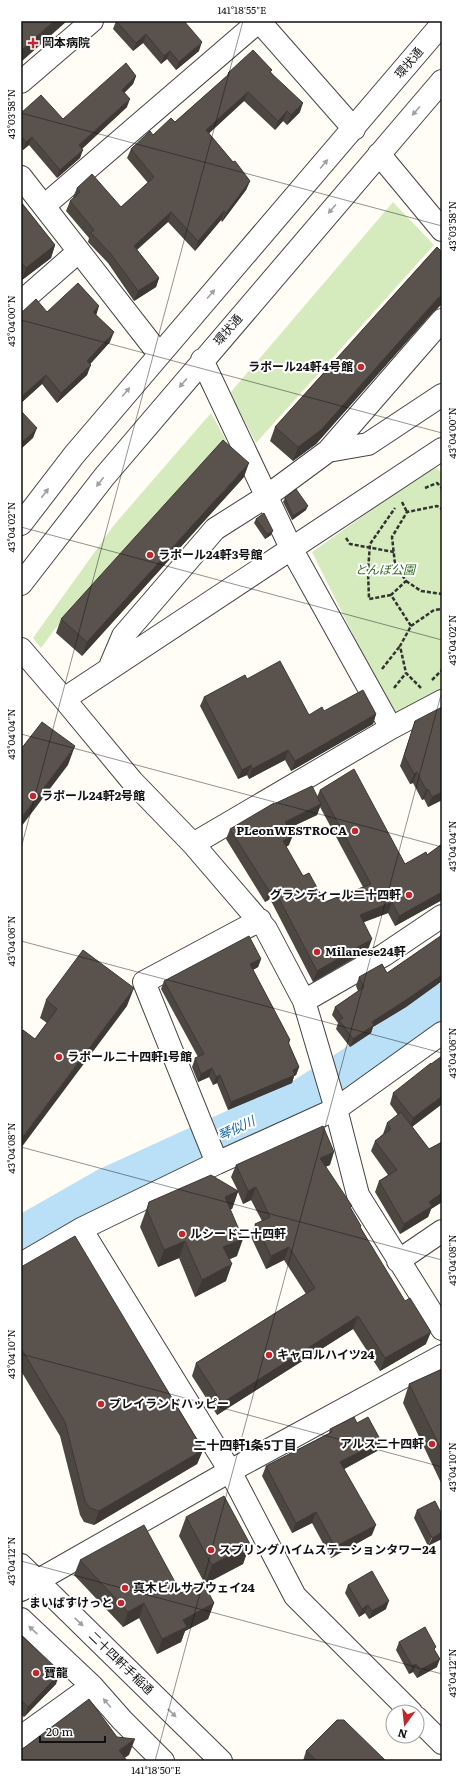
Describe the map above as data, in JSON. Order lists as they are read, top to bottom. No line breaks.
{"streets":{"street":["環状通","二十四軒手稲通"]},"districts":["二十四軒1条5丁目"],"water":["琴似川"],"parks":["とんぼ公園"],"places":{"health":["岡本病院"],"other":["ラポール24軒4号館","ラポール24軒3号館","ラポール24軒2号館","PLeonWESTROCA","グランディール二十四軒","Milanese24軒","ラポール二十四軒1号館","ルシード二十四軒","キャロルハイツ24","プレイランドハッピー","アルス二十四軒","スプリングハイムステーションタワー24","真木ビルサブウェイ24","まいばすけっと","寶龍"]},"scale_bar":"20 m","north":"bottom","coordinates":["141°18'55\"E","43°03'58\"N","43°04'00\"N","43°04'02\"N","43°04'04\"N","43°04'06\"N","43°04'08\"N","43°04'10\"N","43°04'12\"N","141°18'50\"E"]}
